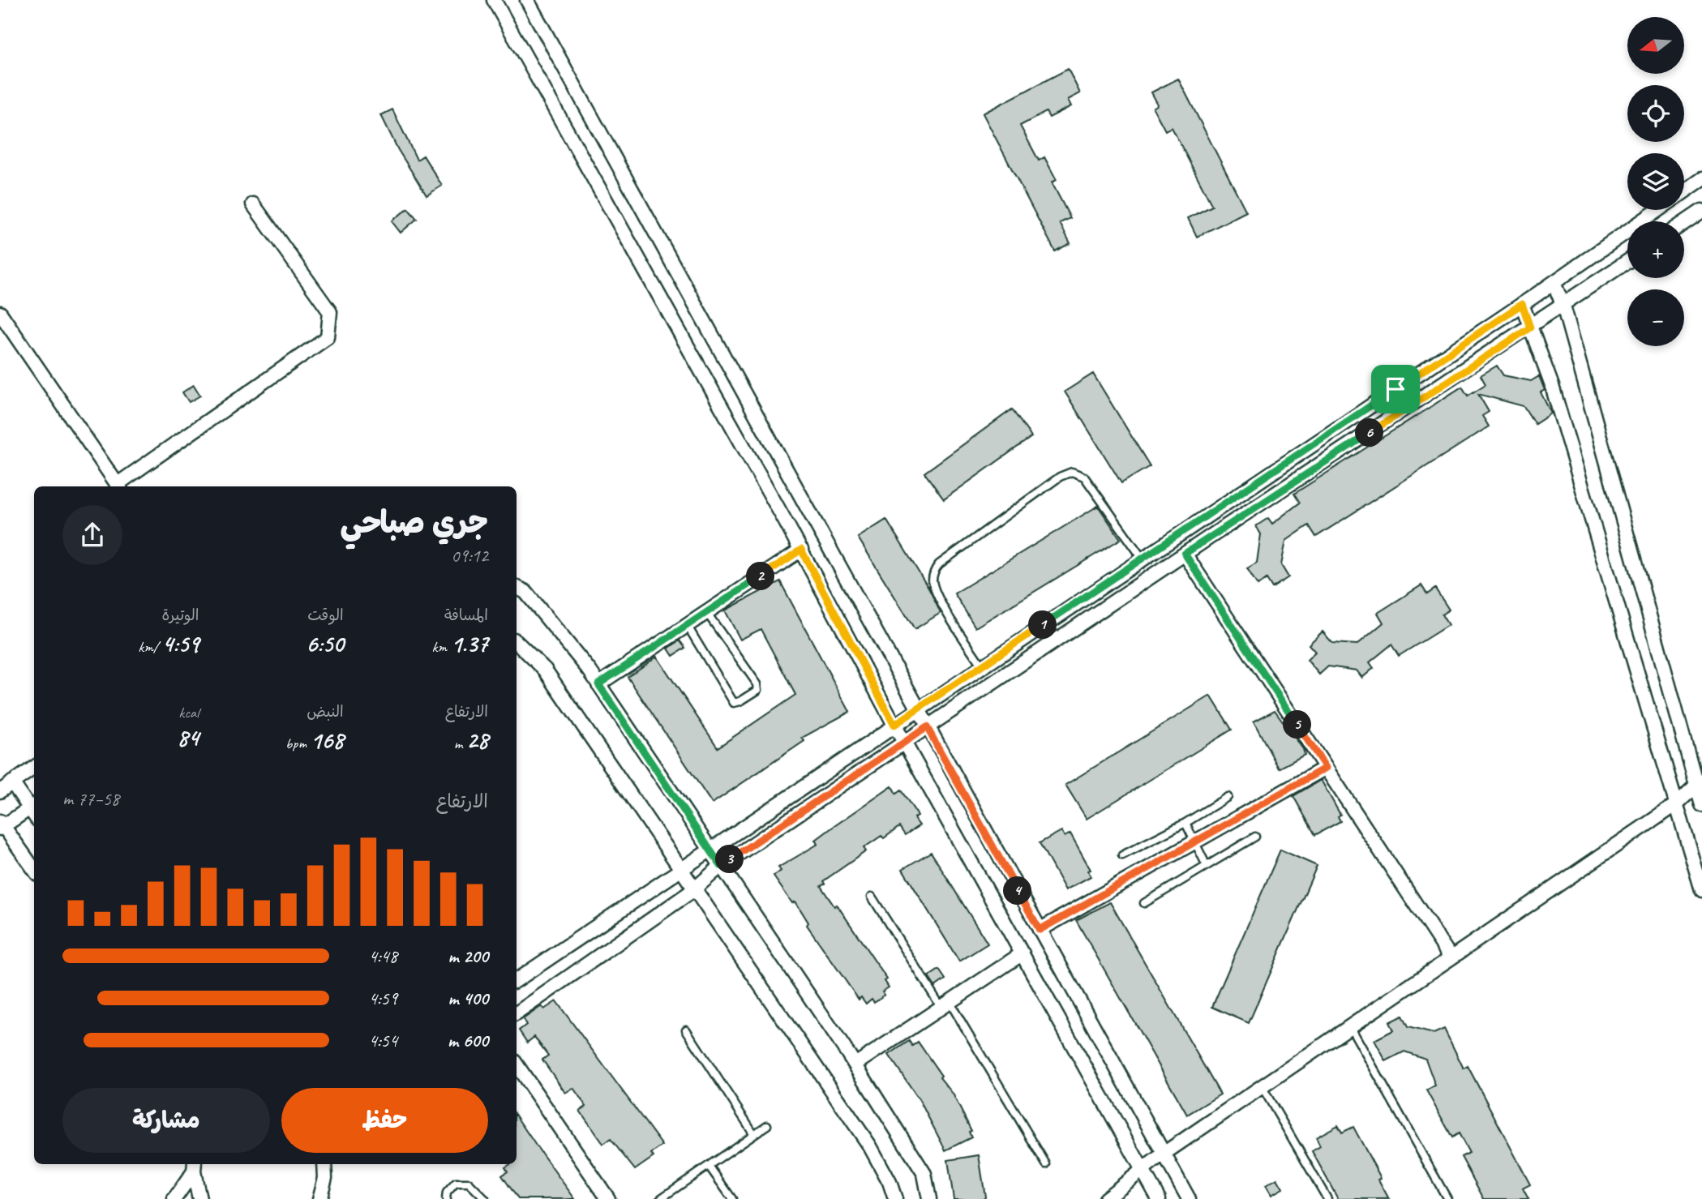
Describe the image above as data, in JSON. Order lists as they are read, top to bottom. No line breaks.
{"north":"left","page":{"map_buttons":["+","−"],"pins":["6","2","1","5","3","4"],"heading":["جري صباحي","09:12"],"stats":[["المسافة","1.37 km"],["الوقت","6:50"],["الوتيرة","4:59 /km"],["الارتفاع","28 m"],["النبض","168 bpm"],["kcal","84"]],"chart":["الارتفاع","58–77 m"],"list":[{"name":"200 m","note":"4:48"},{"name":"400 m","note":"4:59"},{"name":"600 m","note":"4:54"}],"buttons":["حفظ","مشاركة"]}}
